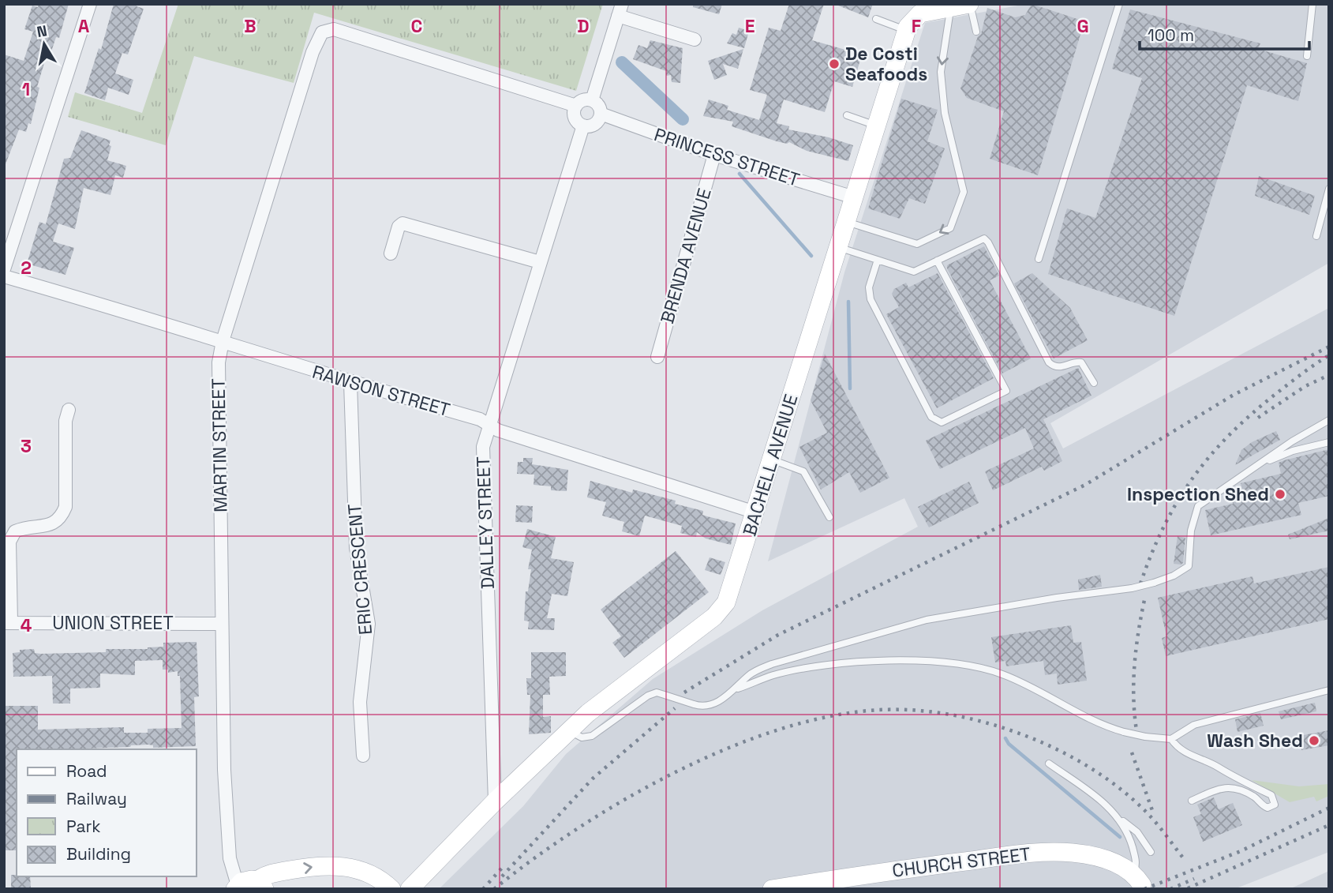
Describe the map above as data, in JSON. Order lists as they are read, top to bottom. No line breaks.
{"streets":{"main road":["BACHELL AVENUE","CHURCH STREET"],"street":["PRINCESS STREET","BRENDA AVENUE","RAWSON STREET","MARTIN STREET","DALLEY STREET","ERIC CRESCENT","UNION STREET"]},"crossings":[["PRINCESS STREET","BRENDA AVENUE"],["PRINCESS STREET","MARTIN STREET"],["PRINCESS STREET","BACHELL AVENUE"],["PRINCESS STREET","DALLEY STREET"],["RAWSON STREET","MARTIN STREET"],["RAWSON STREET","BACHELL AVENUE"],["RAWSON STREET","DALLEY STREET"],["RAWSON STREET","ERIC CRESCENT"],["MARTIN STREET","DALLEY STREET"],["MARTIN STREET","UNION STREET"],["BACHELL AVENUE","DALLEY STREET"]],"places":["De Costi Seafoods","Inspection Shed","Wash Shed"],"legend":["Road","Railway","Park","Building"],"scale_bar":"100 m","north":"top","grid":{"columns":["A","B","C","D","E","F","G"],"rows":["1","2","3","4"]}}
